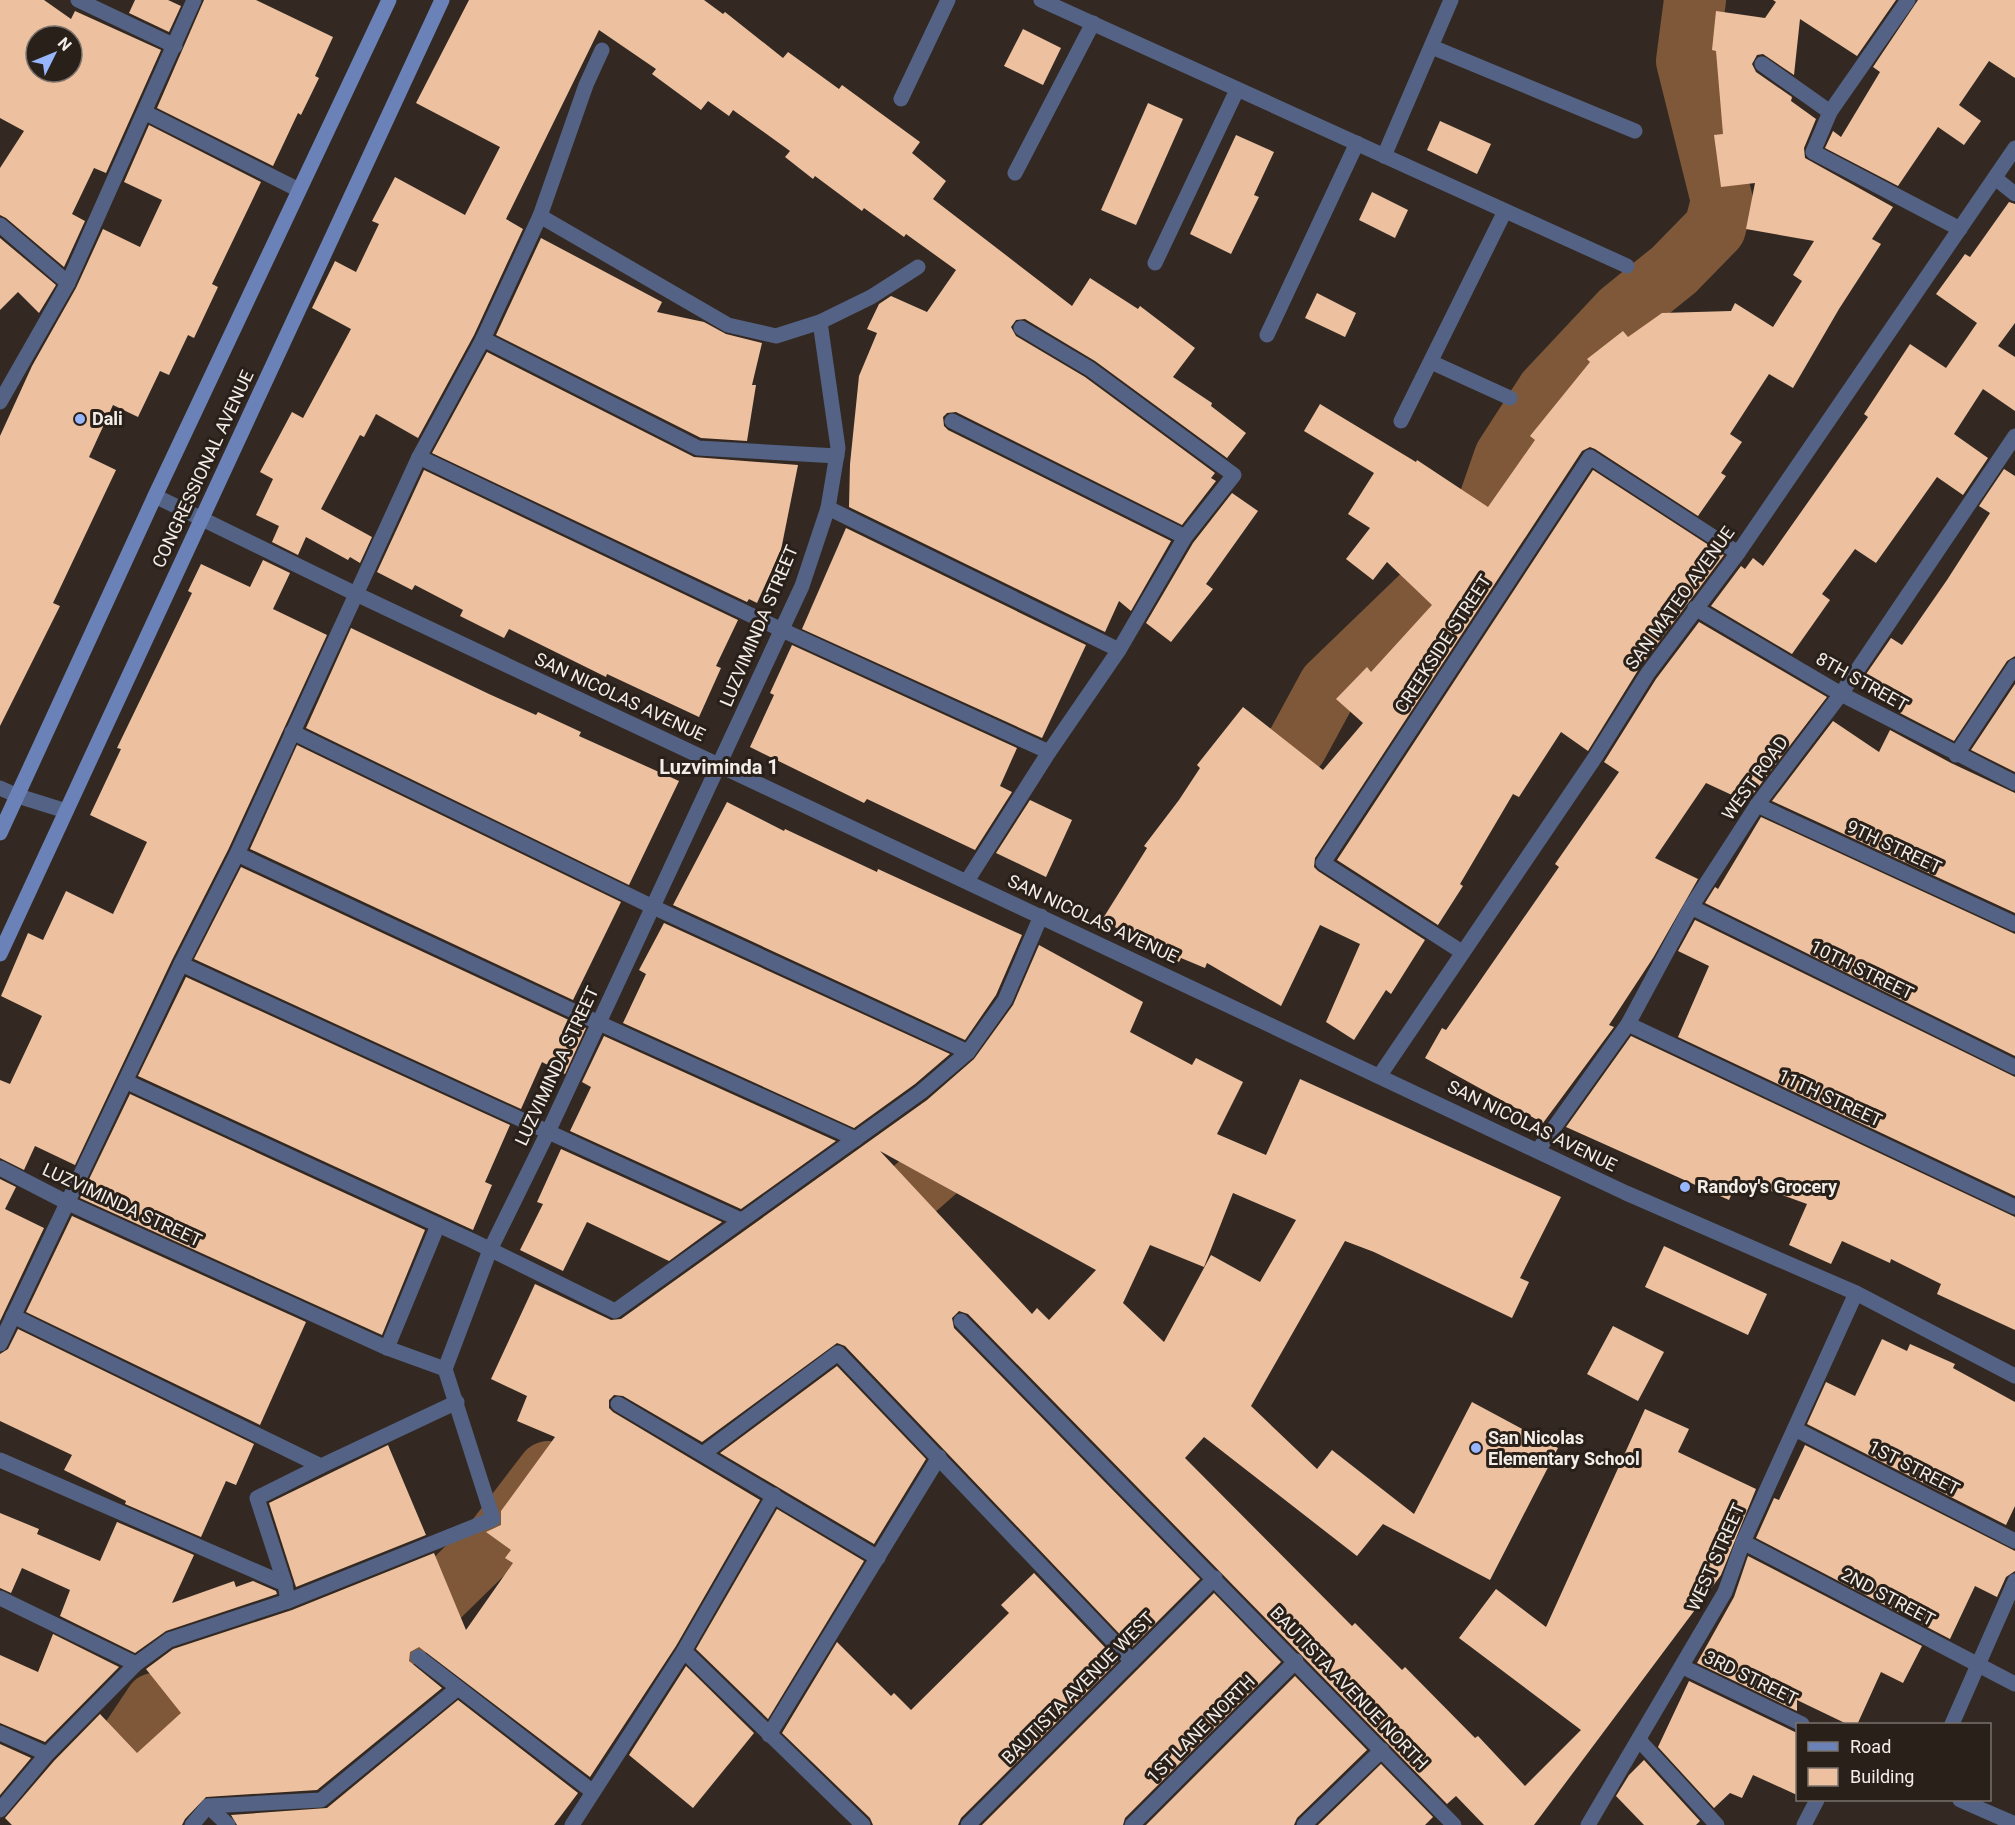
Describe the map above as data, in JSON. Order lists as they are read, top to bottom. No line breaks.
{"streets":{"main road":["CONGRESSIONAL AVENUE"],"street":["SAN MATEO AVENUE","LUZVIMINDA STREET","CREEKSIDE STREET","8TH STREET","SAN NICOLAS AVENUE","WEST ROAD","9TH STREET","10TH STREET","11TH STREET","1ST STREET","WEST STREET","2ND STREET","3RD STREET","BAUTISTA AVENUE WEST","BAUTISTA AVENUE NORTH","1ST LANE NORTH"]},"crossings":[["CONGRESSIONAL AVENUE","SAN NICOLAS AVENUE"],["SAN MATEO AVENUE","CREEKSIDE STREET"],["SAN MATEO AVENUE","8TH STREET"],["SAN MATEO AVENUE","SAN NICOLAS AVENUE"],["LUZVIMINDA STREET","SAN NICOLAS AVENUE"],["8TH STREET","WEST ROAD"],["SAN NICOLAS AVENUE","WEST ROAD"],["SAN NICOLAS AVENUE","WEST STREET"],["WEST ROAD","9TH STREET"],["WEST ROAD","10TH STREET"],["WEST ROAD","11TH STREET"],["1ST STREET","WEST STREET"],["WEST STREET","2ND STREET"],["WEST STREET","3RD STREET"],["BAUTISTA AVENUE WEST","BAUTISTA AVENUE NORTH"],["BAUTISTA AVENUE NORTH","1ST LANE NORTH"]],"districts":["Luzviminda 1"],"places":["Dali","Randoy's Grocery","San Nicolas Elementary School"],"legend":["Road","Building"],"north":"top right"}
